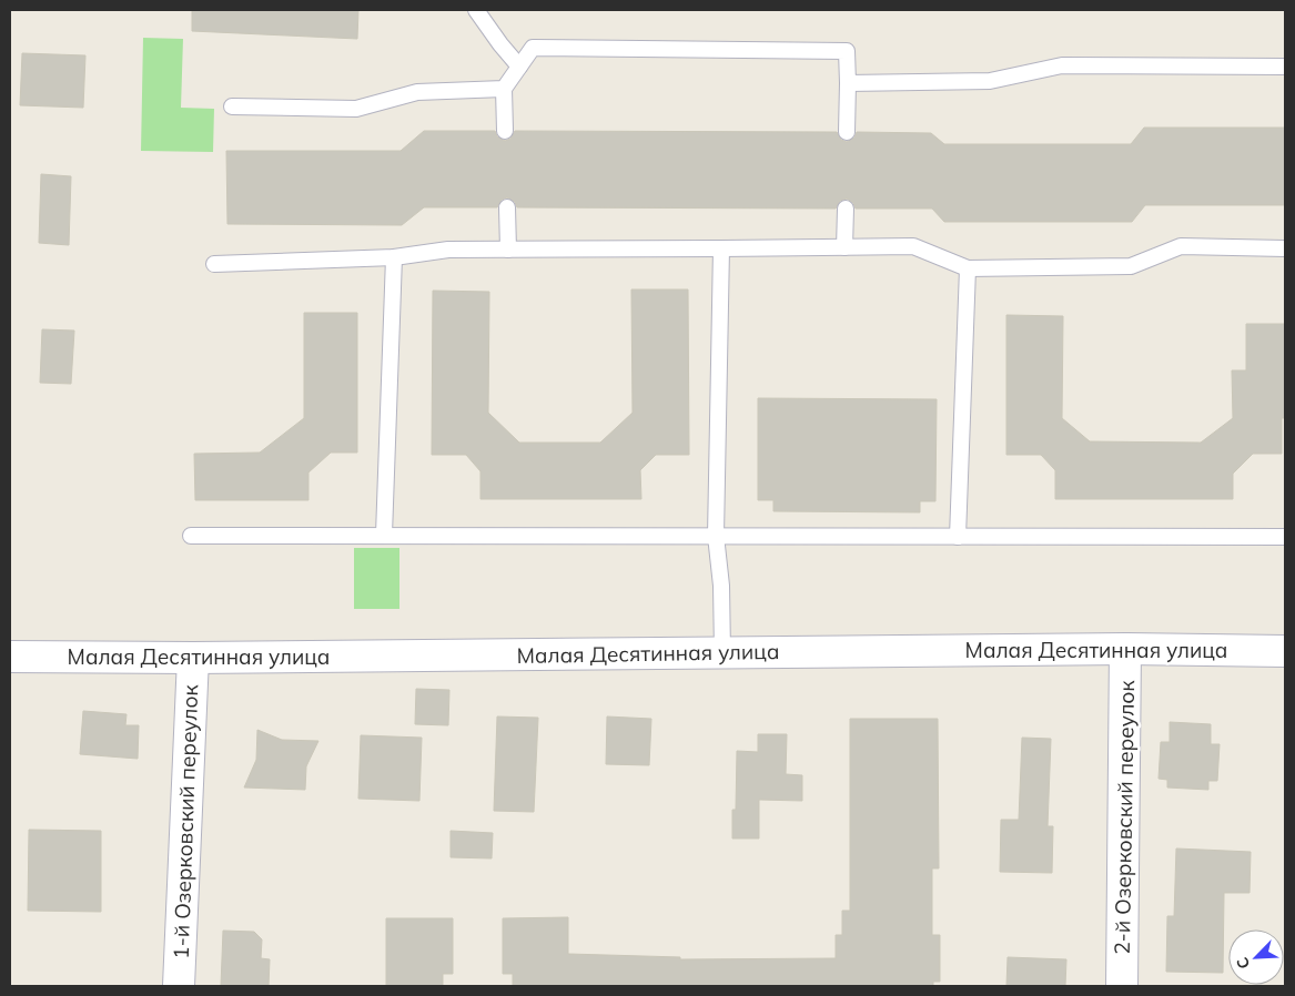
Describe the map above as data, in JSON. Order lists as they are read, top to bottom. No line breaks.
{"streets":{"street":["Малая Десятинная улица","2-й Озерковский переулок","1-й Озерковский переулок"]},"crossings":[["Малая Десятинная улица","2-й Озерковский переулок"],["Малая Десятинная улица","1-й Озерковский переулок"]],"north":"bottom left"}
